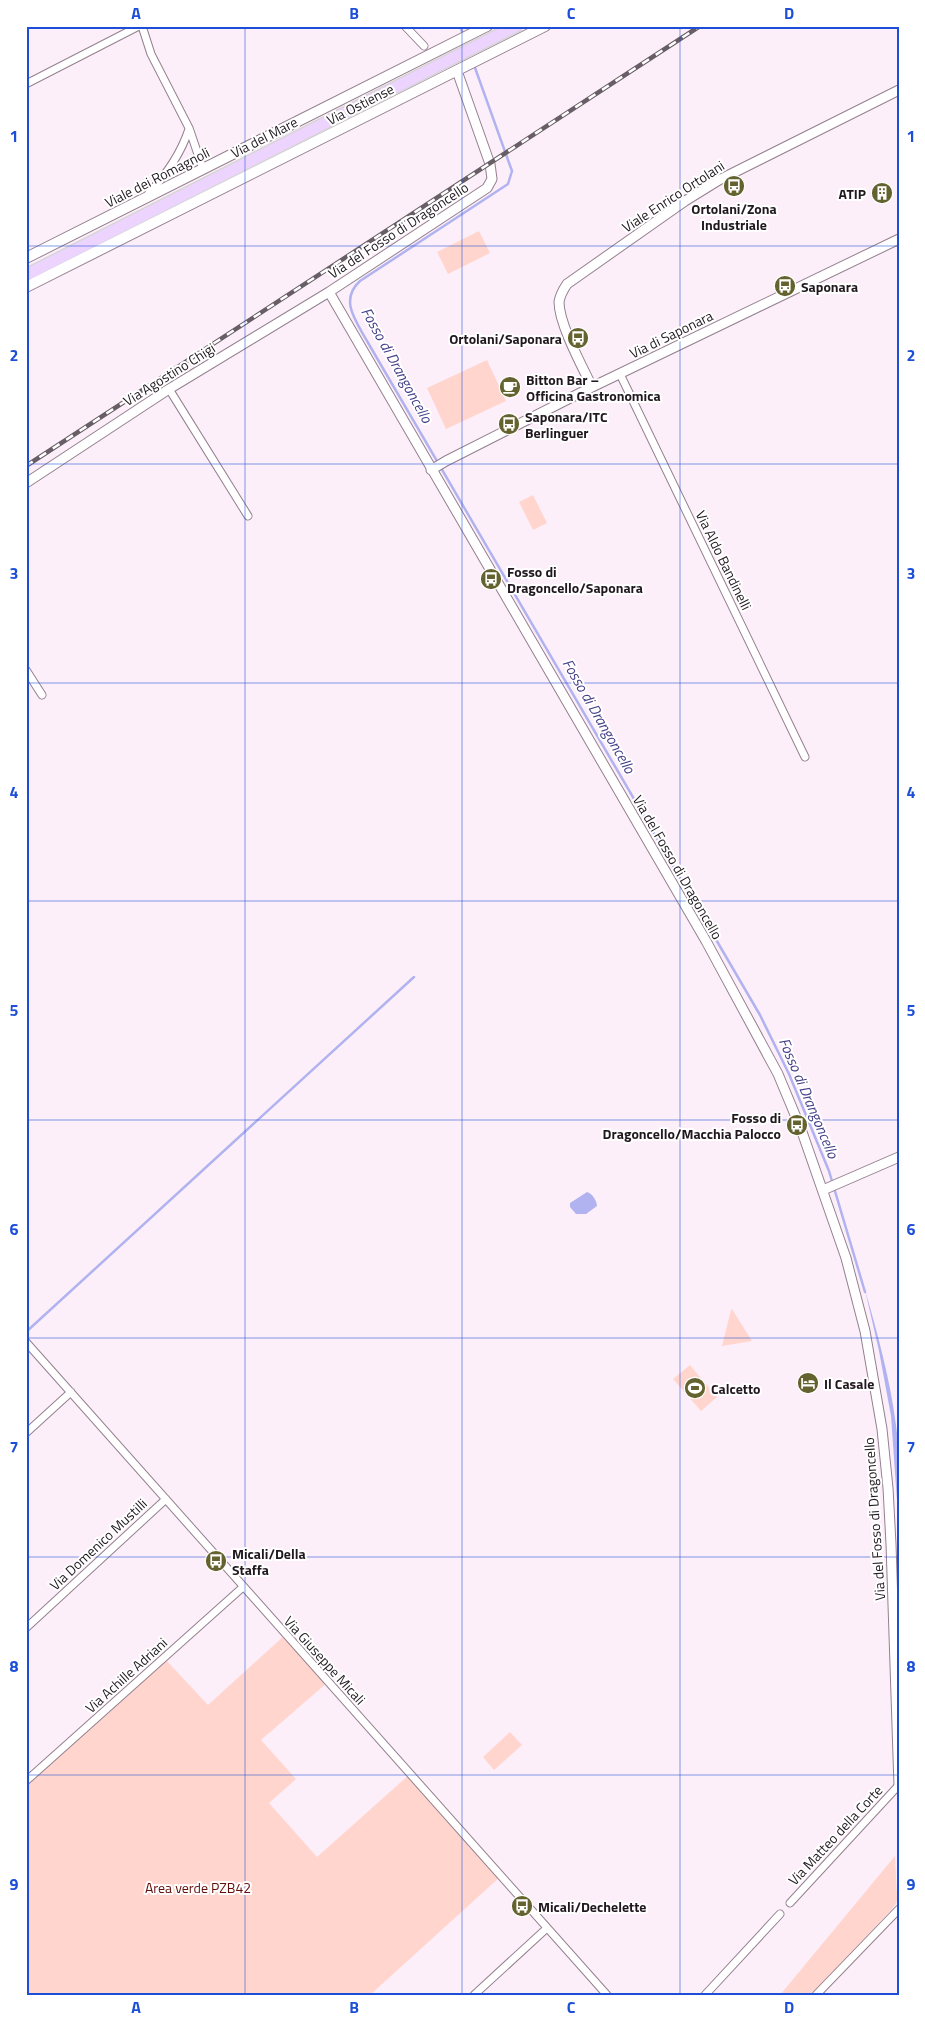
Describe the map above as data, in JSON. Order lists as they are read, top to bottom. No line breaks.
{"streets":{"main road":["Via Ostiense","Via del Mare","Viale dei Romagnoli"],"street":["Viale Enrico Ortolani","Via del Fosso di Dragoncello","Via di Saponara","Via Agostino Chigi","Via Aldo Bandinelli","Via Domenico Mustilli","Via Giuseppe Micali","Via Achille Adriani","Via Matteo della Corte"]},"crossings":[["Via Ostiense","Via del Fosso di Dragoncello"],["Viale Enrico Ortolani","Via di Saponara"],["Via del Fosso di Dragoncello","Via di Saponara"],["Via del Fosso di Dragoncello","Via Agostino Chigi"],["Via del Fosso di Dragoncello","Via Matteo della Corte"],["Via di Saponara","Via Aldo Bandinelli"],["Via Domenico Mustilli","Via Giuseppe Micali"],["Via Giuseppe Micali","Via Achille Adriani"]],"water":["Fosso di Drangoncello"],"parks":["Area verde PZB42"],"places":{"bus stop":["Ortolani/Zona Industriale","Saponara","Ortolani/Saponara","Saponara/ITC Berlinguer","Fosso di Dragoncello/Saponara","Fosso di Dragoncello/Macchia Palocco","Micali/Della Staffa","Micali/Dechelette"],"building":["ATIP"],"cafe":["Bitton Bar – Officina Gastronomica"],"hotel":["Il Casale"],"sports":["Calcetto"]},"grid":{"columns":["A","B","C","D"],"rows":["1","2","3","4","5","6","7","8","9"]}}
